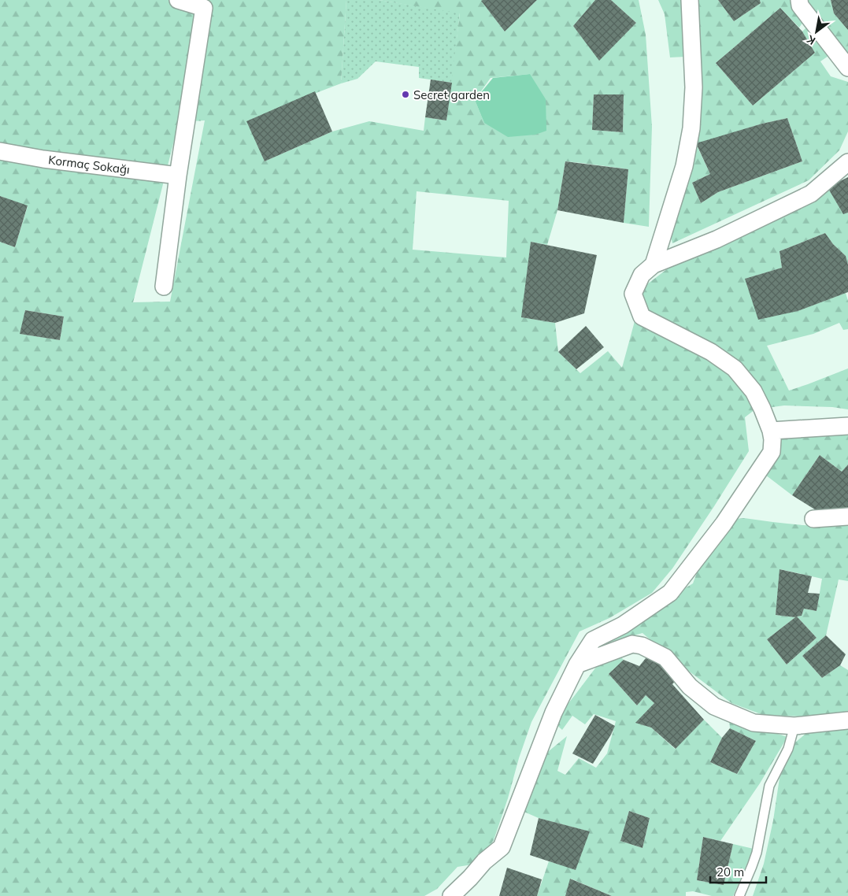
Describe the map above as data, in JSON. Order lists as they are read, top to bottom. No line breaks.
{"streets":{"street":["Kormaç Sokağı"]},"places":["Secret garden"],"scale_bar":"20 m","north":"bottom left"}
